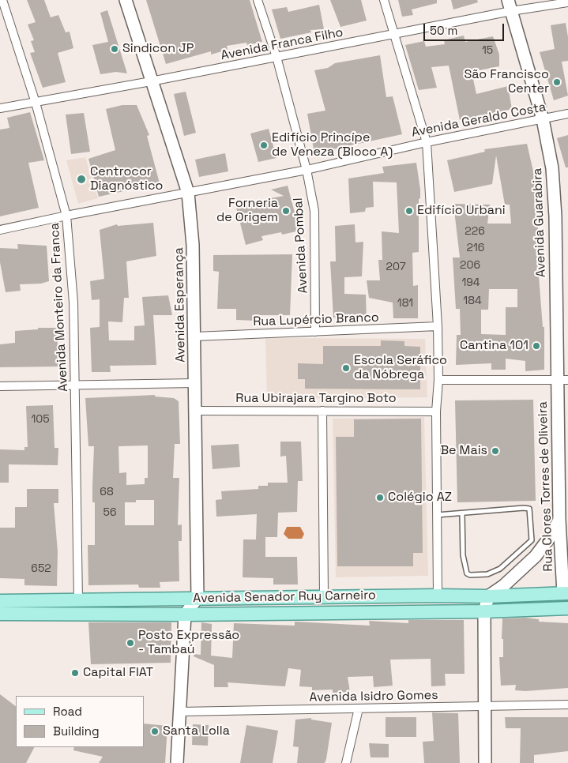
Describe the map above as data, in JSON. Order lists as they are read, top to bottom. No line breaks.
{"streets":{"main road":["Avenida Guarabira","Avenida Esperança","Rua Clores Torres de Oliveira","Avenida Senador Ruy Carneiro"],"street":["Avenida Franca Filho","Avenida Geraldo Costa","Avenida Pombal","Avenida Monteiro da Franca","Rua Lupércio Branco","Rua Ubirajara Targino Boto","Avenida Isidro Gomes"]},"crossings":[["Avenida Franca Filho","Avenida Guarabira"],["Avenida Franca Filho","Avenida Pombal"],["Avenida Franca Filho","Avenida Esperança"],["Avenida Franca Filho","Avenida Monteiro da Franca"],["Avenida Geraldo Costa","Avenida Guarabira"],["Avenida Geraldo Costa","Avenida Pombal"],["Avenida Geraldo Costa","Avenida Esperança"],["Avenida Geraldo Costa","Avenida Monteiro da Franca"],["Avenida Guarabira","Rua Clores Torres de Oliveira"],["Avenida Pombal","Rua Lupércio Branco"],["Avenida Esperança","Rua Lupércio Branco"],["Avenida Esperança","Rua Ubirajara Targino Boto"],["Avenida Esperança","Avenida Senador Ruy Carneiro"],["Avenida Monteiro da Franca","Avenida Senador Ruy Carneiro"],["Rua Clores Torres de Oliveira","Avenida Senador Ruy Carneiro"]],"places":["Sindicon JP","São Francisco Center","Edifício Princípe de Veneza (Bloco A)","Centrocor Diagnóstico","Forneria de Origem","Edifício Urbani","Cantina 101","Escola Seráfico da Nóbrega","Be Mais","Colégio AZ","Posto Expressão - Tambaú","Capital FIAT","Santa Lolla"],"house_numbers":["15","226","216","206","207","194","184","181","105","68","56","652"],"legend":["Road","Building"],"scale_bar":"50 m"}
